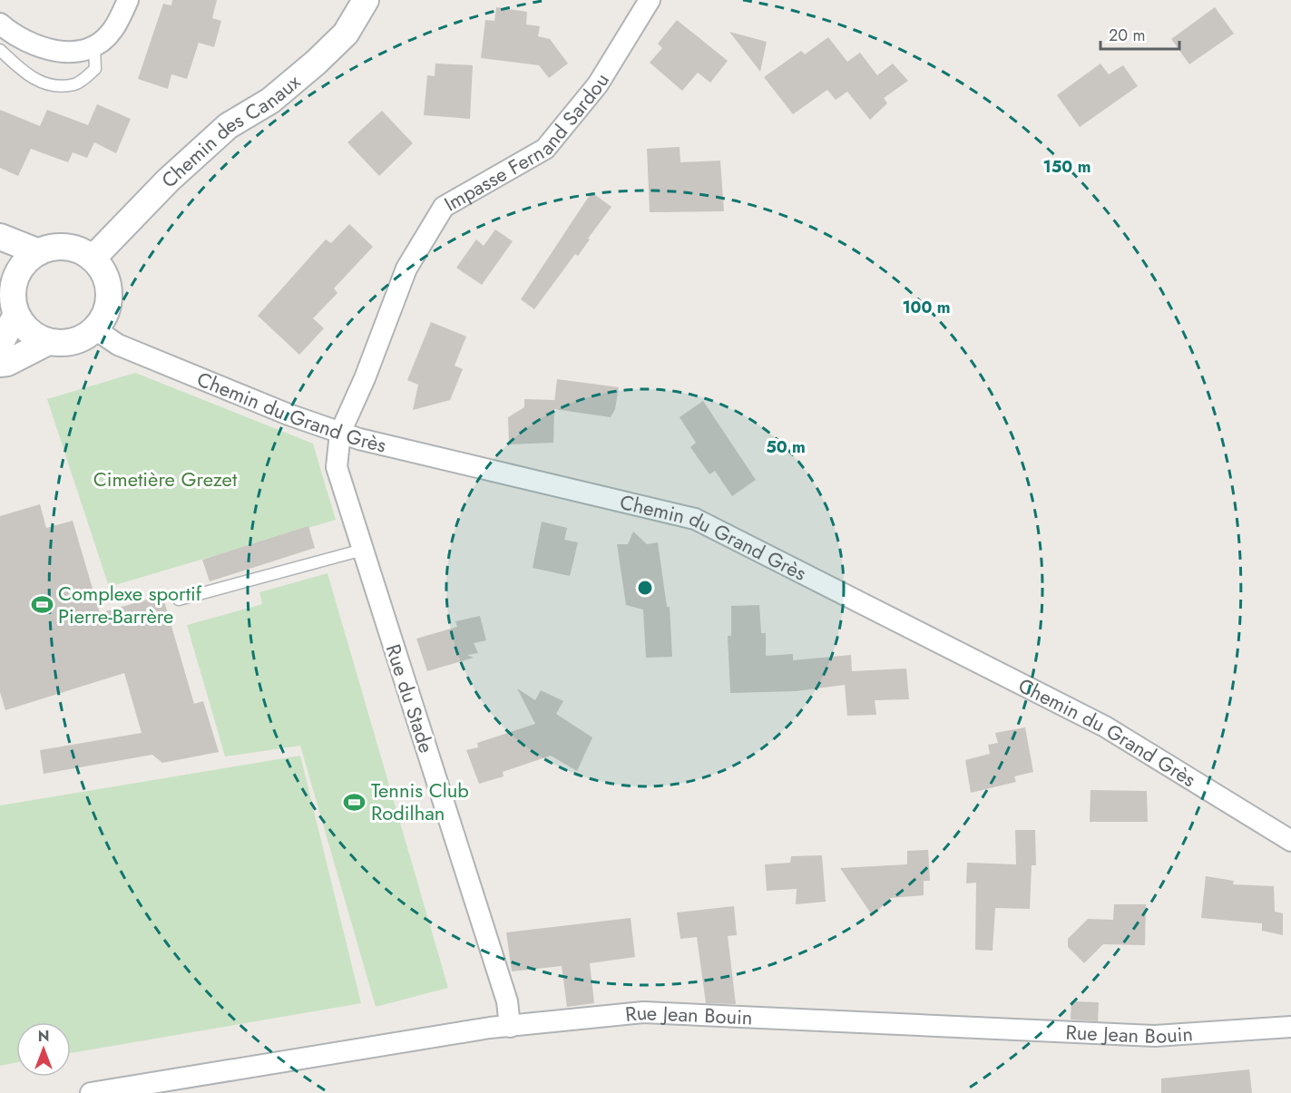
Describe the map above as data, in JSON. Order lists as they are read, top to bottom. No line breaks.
{"streets":{"street":["Chemin des Canaux","Impasse Fernand Sardou","Chemin du Grand Grès","Rue du Stade","Rue Jean Bouin"]},"crossings":[["Chemin des Canaux","Chemin du Grand Grès"],["Impasse Fernand Sardou","Chemin du Grand Grès"],["Impasse Fernand Sardou","Rue du Stade"],["Chemin du Grand Grès","Rue du Stade"],["Rue du Stade","Rue Jean Bouin"]],"parks":["Cimetière Grezet"],"places":{"sports":["Complexe sportif Pierre-Barrère","Tennis Club Rodilhan"]},"scale_bar":"20 m","north":"top","rings":["150 m","100 m","50 m"]}
